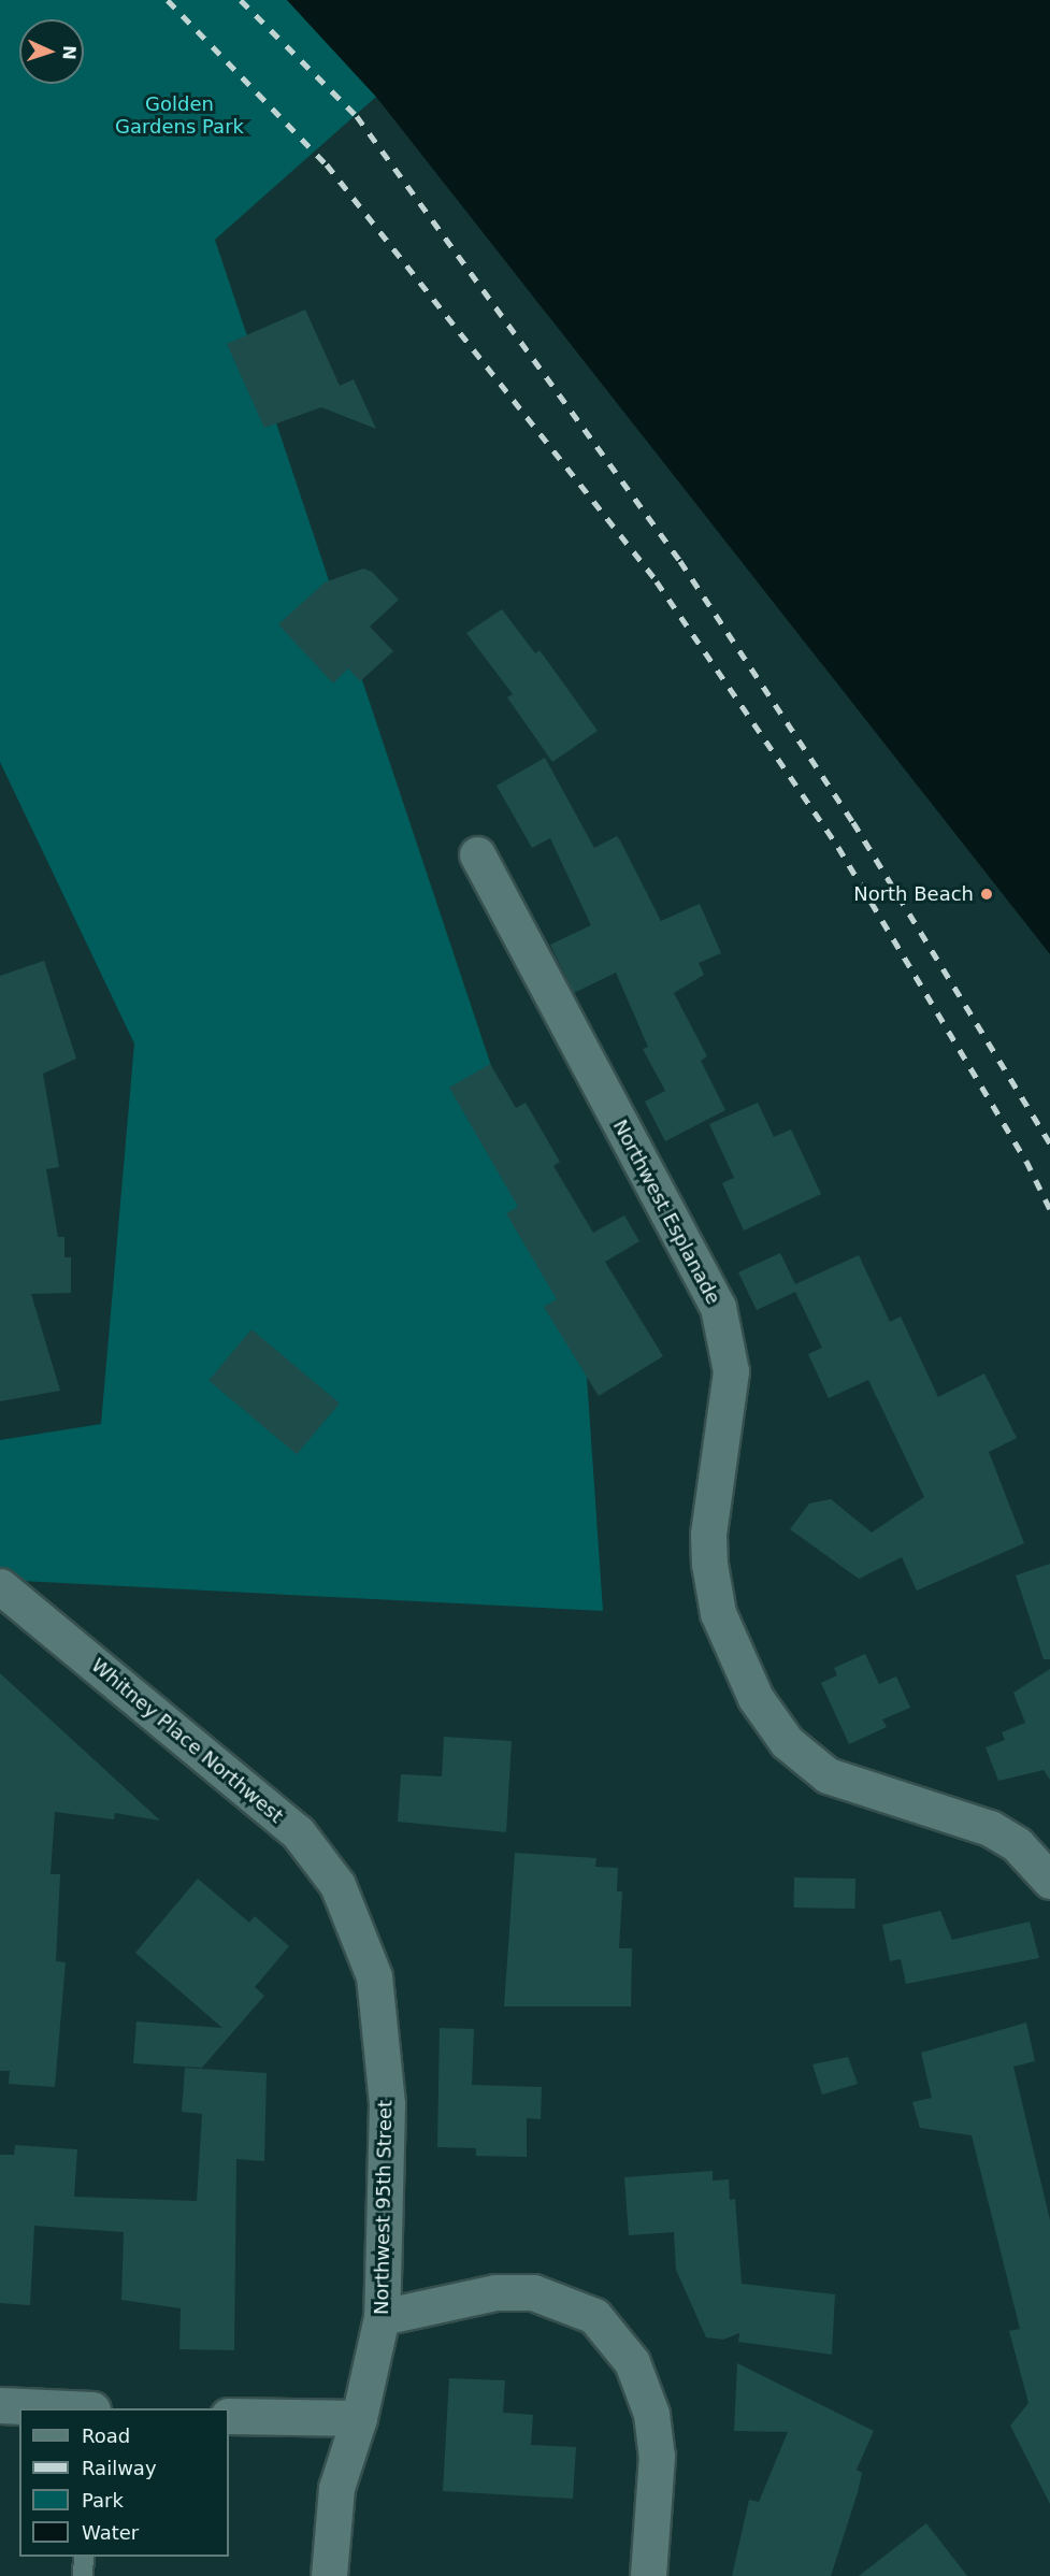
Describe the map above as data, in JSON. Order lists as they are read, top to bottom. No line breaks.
{"streets":{"street":["Northwest Esplanade","Whitney Place Northwest","Northwest 95th Street"]},"crossings":[["Whitney Place Northwest","Northwest 95th Street"]],"parks":["Golden Gardens Park"],"places":["North Beach"],"legend":["Road","Railway","Park","Water"],"north":"right"}
